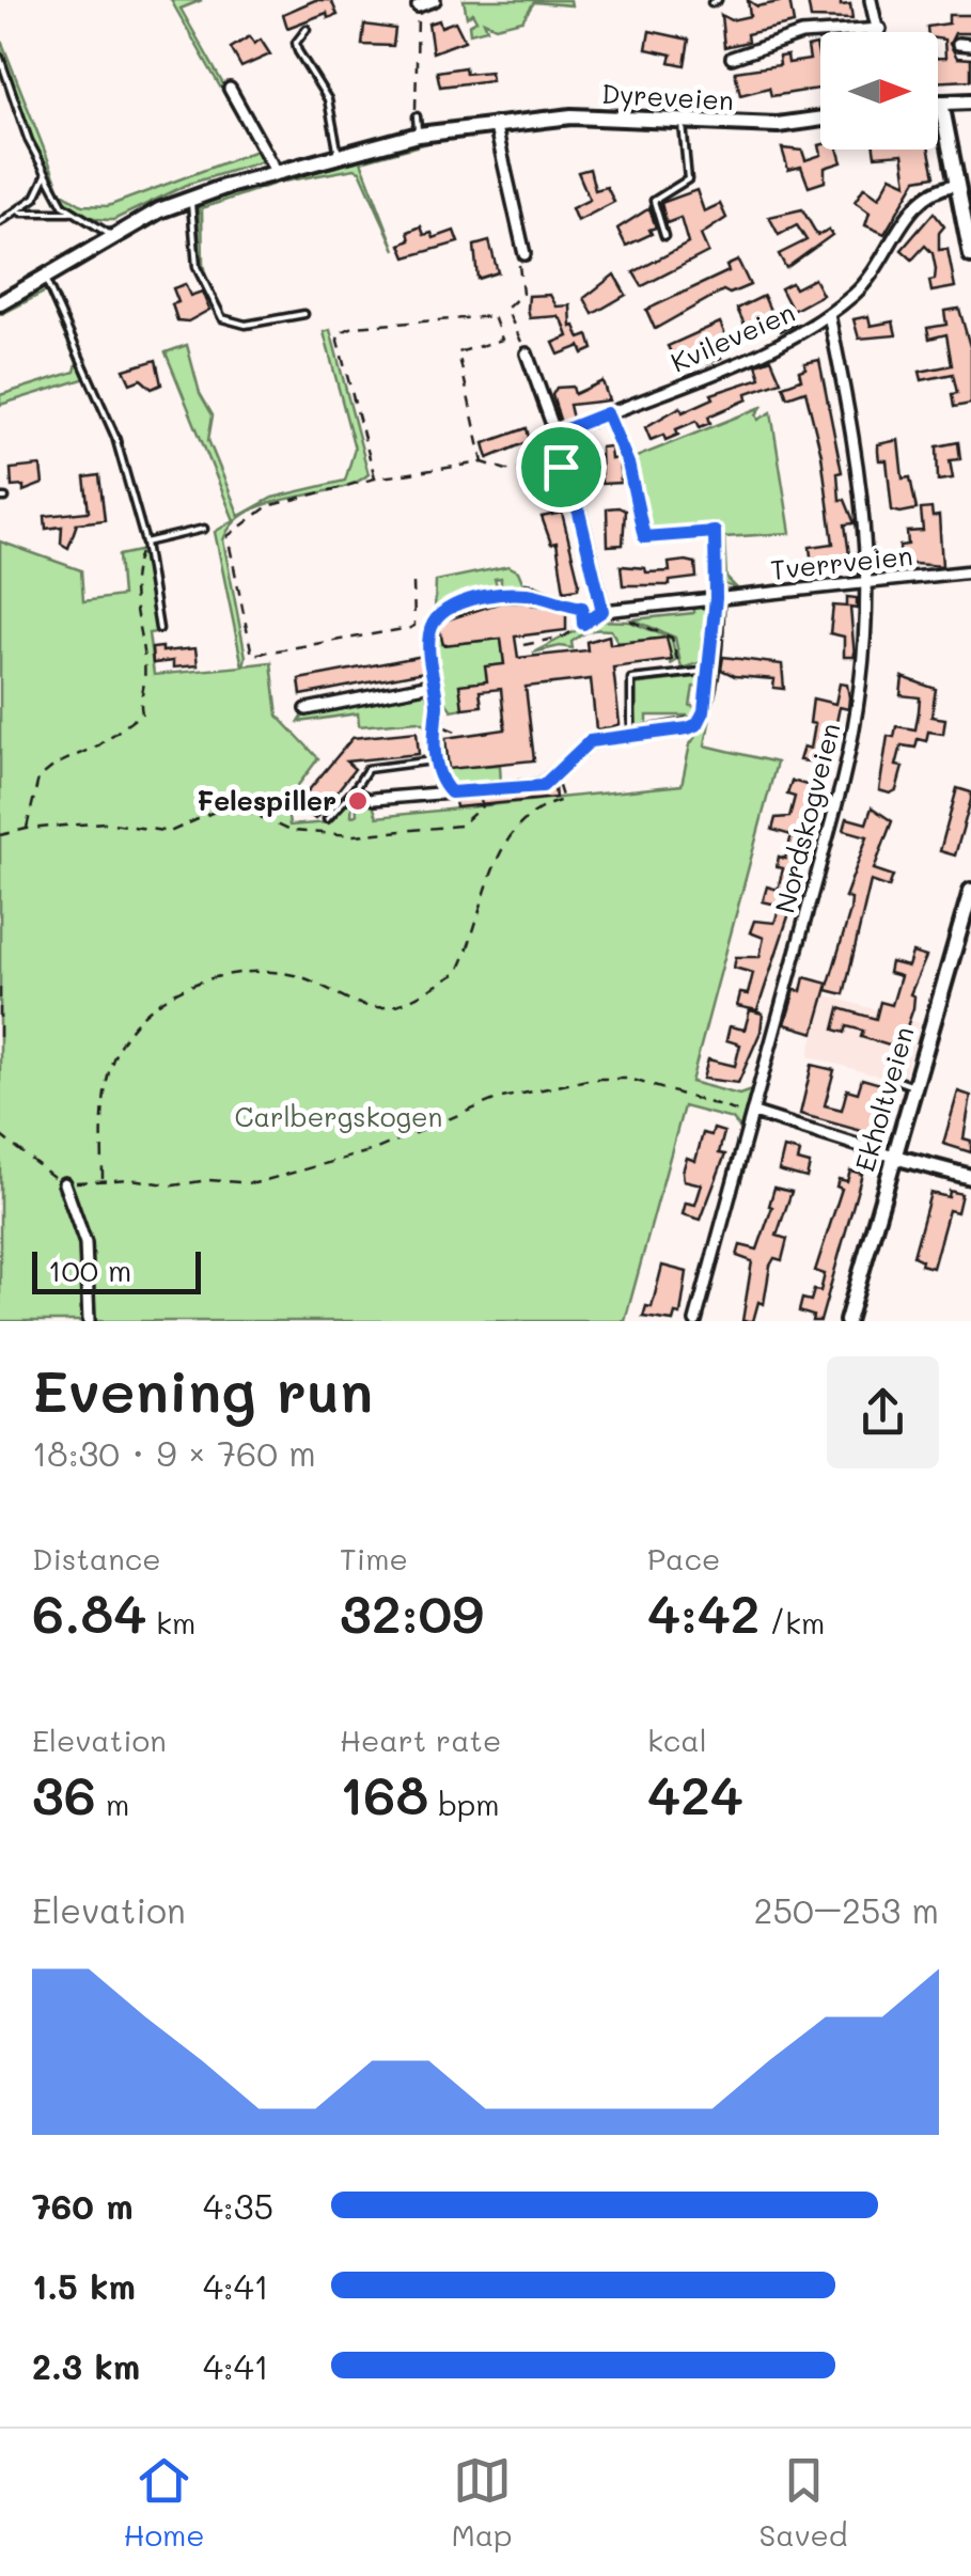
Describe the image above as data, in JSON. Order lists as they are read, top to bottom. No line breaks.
{"streets":{"main road":["Dyreveien","Ekholtveien"],"street":["Kvileveien","Tverrveien","Nordskogveien"]},"crossings":[["Kvileveien","Nordskogveien"],["Tverrveien","Nordskogveien"]],"parks":["Carlbergskogen"],"places":["Felespiller"],"scale_bar":"100 m","north":"right","page":{"scale":"100 m","heading":["Evening run","18:30 · 9 × 760 m"],"stats":[["Distance","6.84 km"],["Time","32:09"],["Pace","4:42 /km"],["Elevation","36 m"],["Heart rate","168 bpm"],["kcal","424"]],"chart":["Elevation","250–253 m"],"list":[{"name":"760 m","note":"4:35"},{"name":"1.5 km","note":"4:41"},{"name":"2.3 km","note":"4:41"}],"tabs":["Home","Map","Saved"]}}
